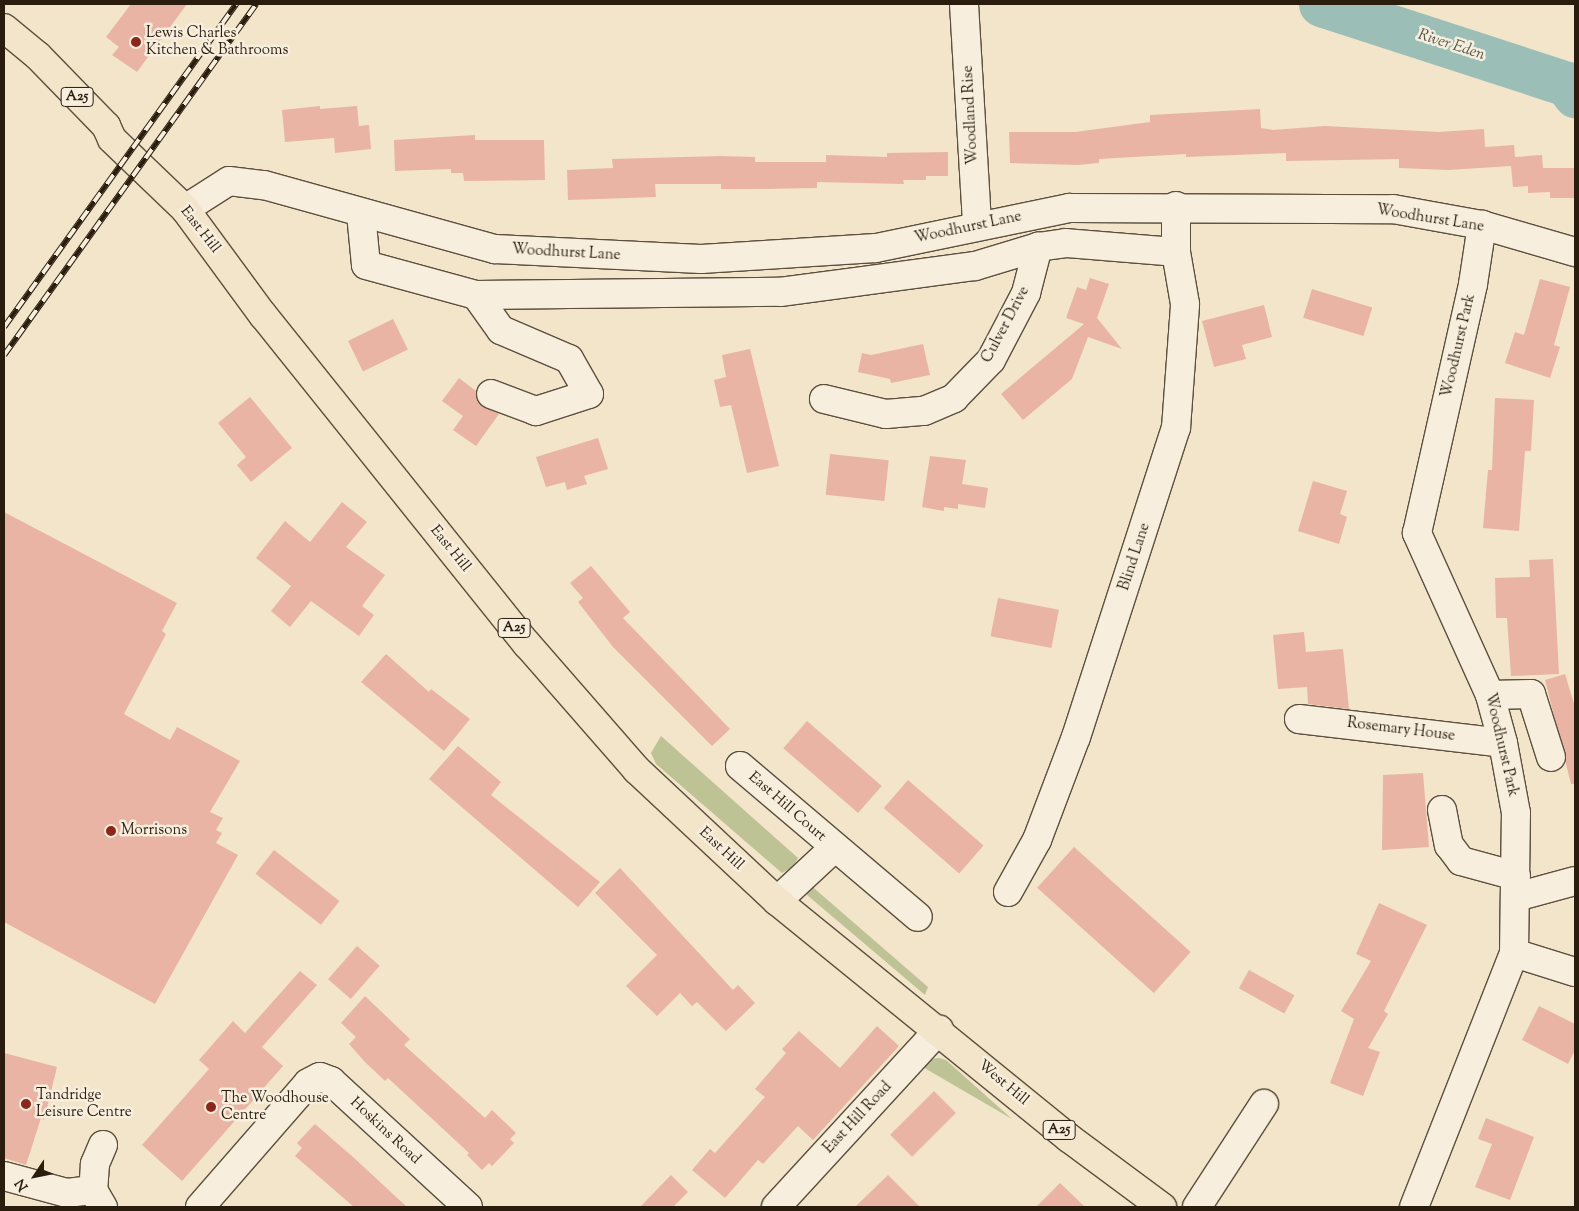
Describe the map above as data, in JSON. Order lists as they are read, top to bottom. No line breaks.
{"streets":{"main road":["A25","East Hill","West Hill"],"street":["Woodland Rise","Woodhurst Lane","Culver Drive","Woodhurst Park","Blind Lane","Rosemary House","East Hill Court","East Hill Road","Hoskins Road"]},"crossings":[["Woodland Rise","Woodhurst Lane"],["Woodhurst Lane","East Hill"],["Woodhurst Lane","Woodhurst Park"],["Woodhurst Lane","Blind Lane"],["East Hill","East Hill Court"],["East Hill","West Hill"],["East Hill","East Hill Road"],["Woodhurst Park","Rosemary House"],["West Hill","East Hill Road"]],"water":["River Eden"],"places":["Lewis Charles Kitchen & Bathrooms","Morrisons","Tandridge Leisure Centre","The Woodhouse Centre"],"north":"bottom left"}
